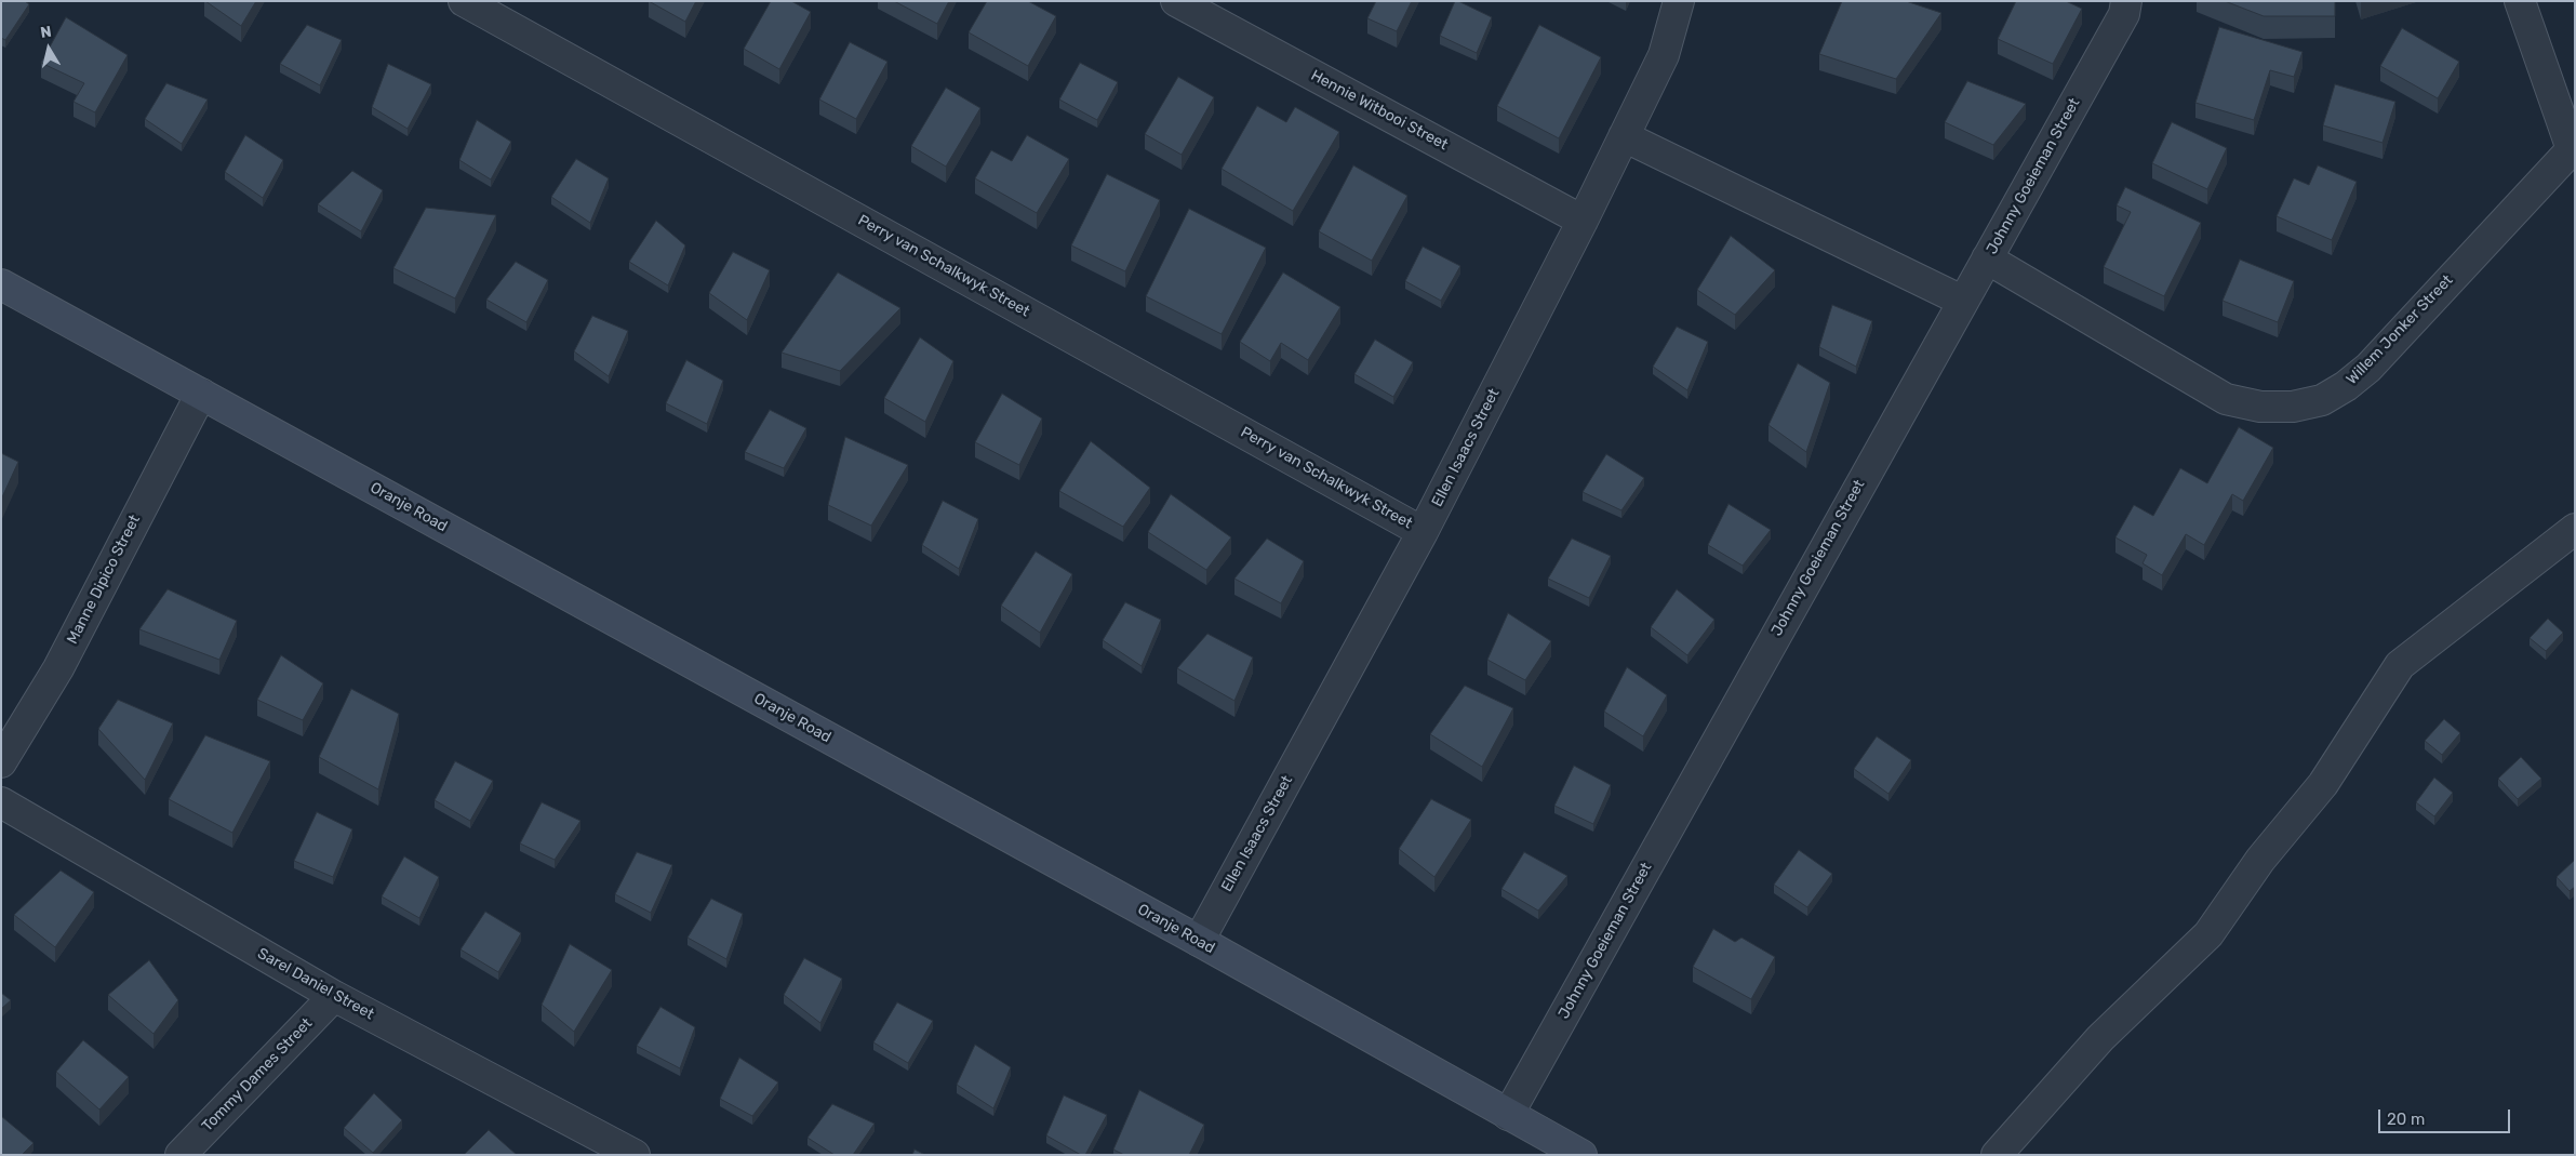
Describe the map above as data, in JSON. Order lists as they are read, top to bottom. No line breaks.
{"streets":{"street":["Hennie Witbooi Street","Johnny Goeieman Street","Perry van Schalkwyk Street","Willem Jonker Street","Ellen Isaacs Street","Oranje Road","Manne Dipico Street","Sarel Daniel Street","Tommy Dames Street"]},"crossings":[["Hennie Witbooi Street","Ellen Isaacs Street"],["Johnny Goeieman Street","Willem Jonker Street"],["Johnny Goeieman Street","Oranje Road"],["Perry van Schalkwyk Street","Ellen Isaacs Street"],["Ellen Isaacs Street","Oranje Road"],["Oranje Road","Manne Dipico Street"],["Sarel Daniel Street","Tommy Dames Street"]],"scale_bar":"20 m","north":"top"}
